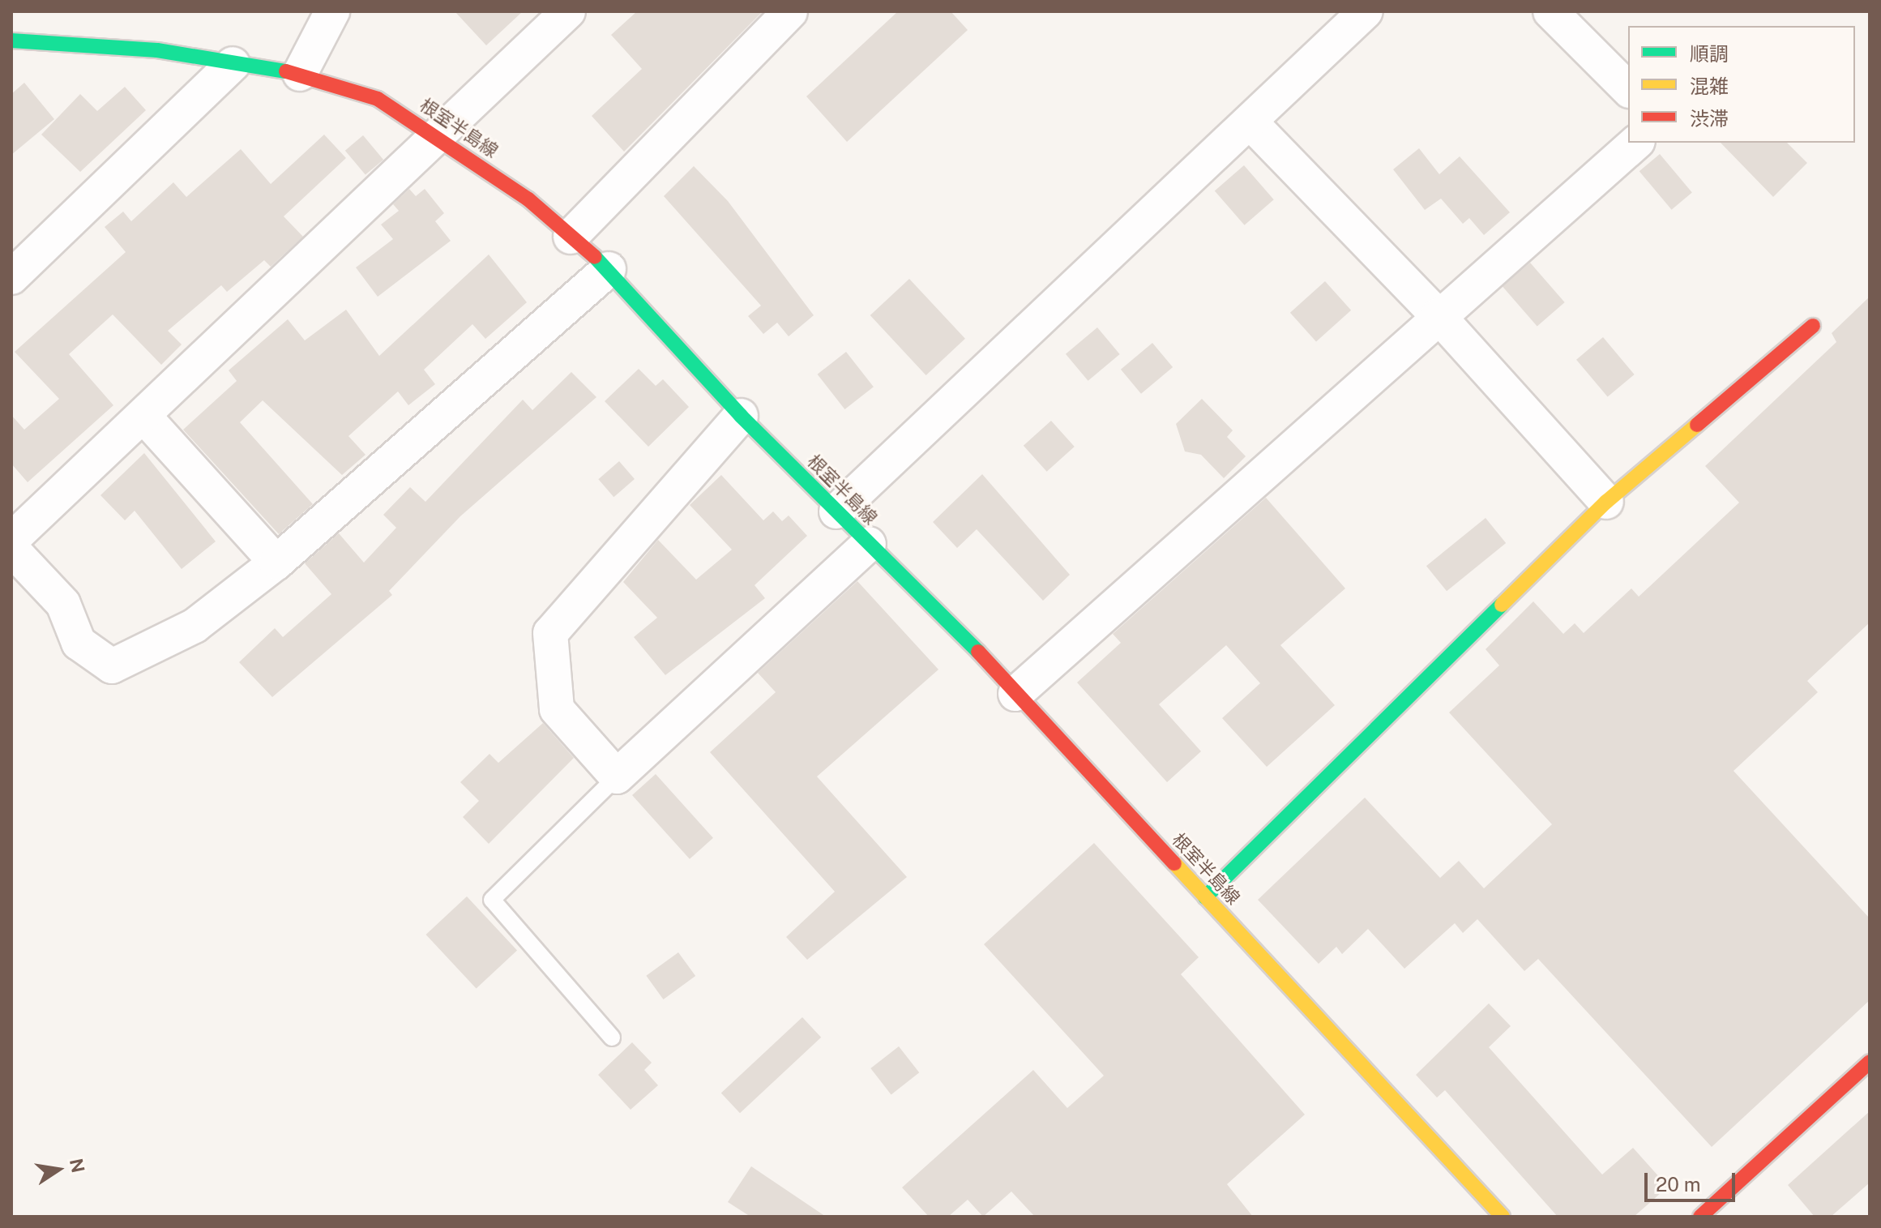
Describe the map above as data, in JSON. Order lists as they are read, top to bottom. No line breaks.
{"streets":{"main road":["根室半島線"]},"legend":["順調","混雑","渋滞"],"scale_bar":"20 m","north":"right"}
